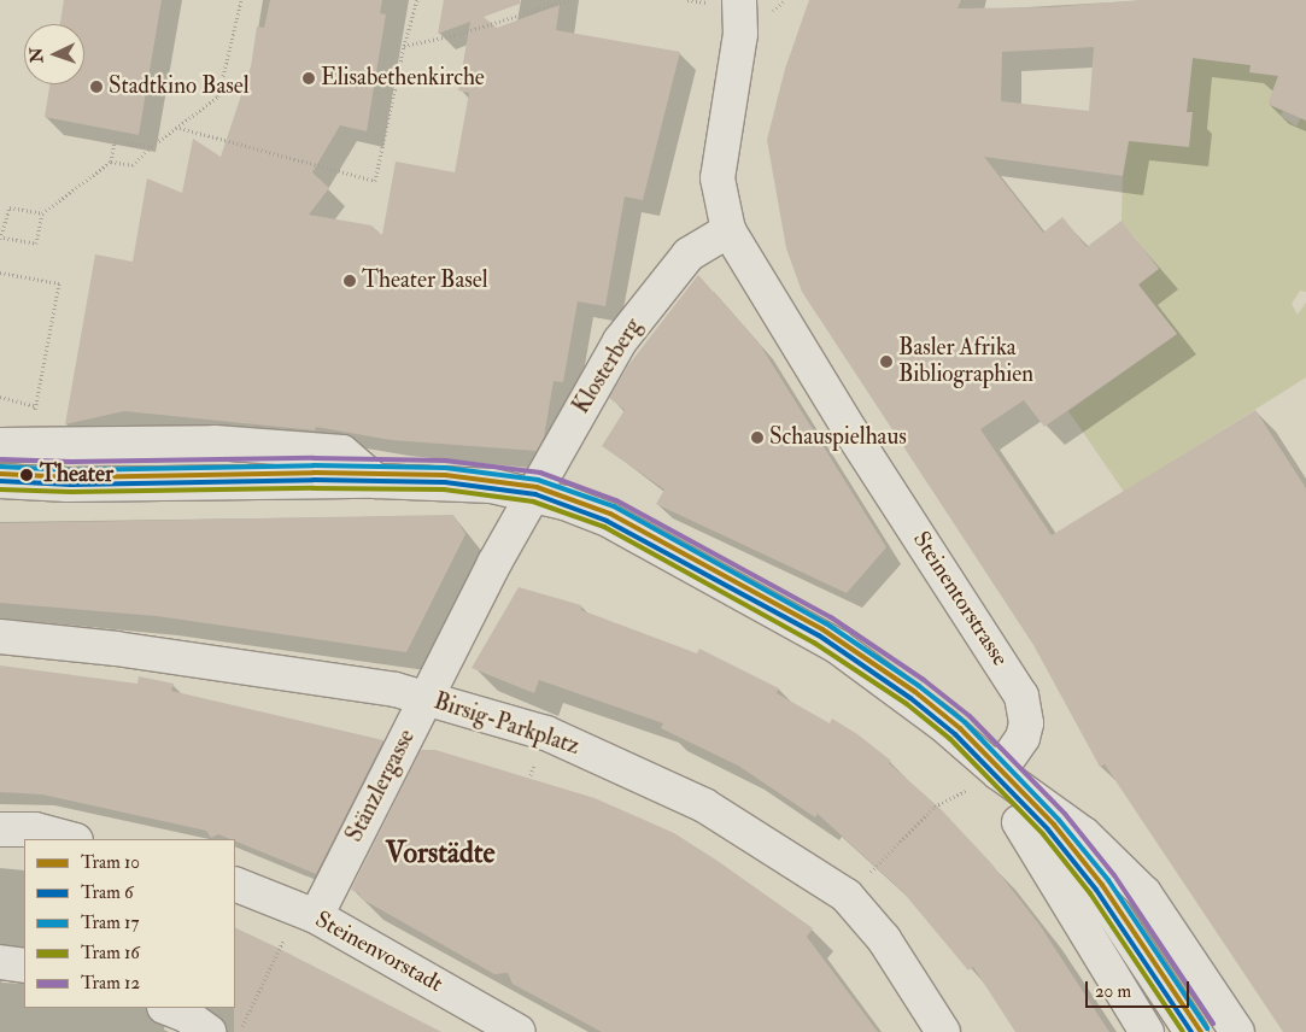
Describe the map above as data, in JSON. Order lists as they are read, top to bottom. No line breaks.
{"streets":{"street":["Klosterberg","Steinentorstrasse","Birsig-Parkplatz","Stänzlergasse","Steinenvorstadt"]},"crossings":[["Klosterberg","Steinentorstrasse"],["Klosterberg","Stänzlergasse"],["Birsig-Parkplatz","Stänzlergasse"],["Stänzlergasse","Steinenvorstadt"]],"districts":["Vorstädte"],"places":["Elisabethenkirche","Stadtkino Basel","Theater Basel","Basler Afrika Bibliographien","Schauspielhaus","Theater"],"lines":["tram line 12","tram line 17","tram line 10","tram line 6","tram line 16"],"legend":["Tram 10","Tram 6","Tram 17","Tram 16","Tram 12"],"scale_bar":"20 m","north":"left"}
